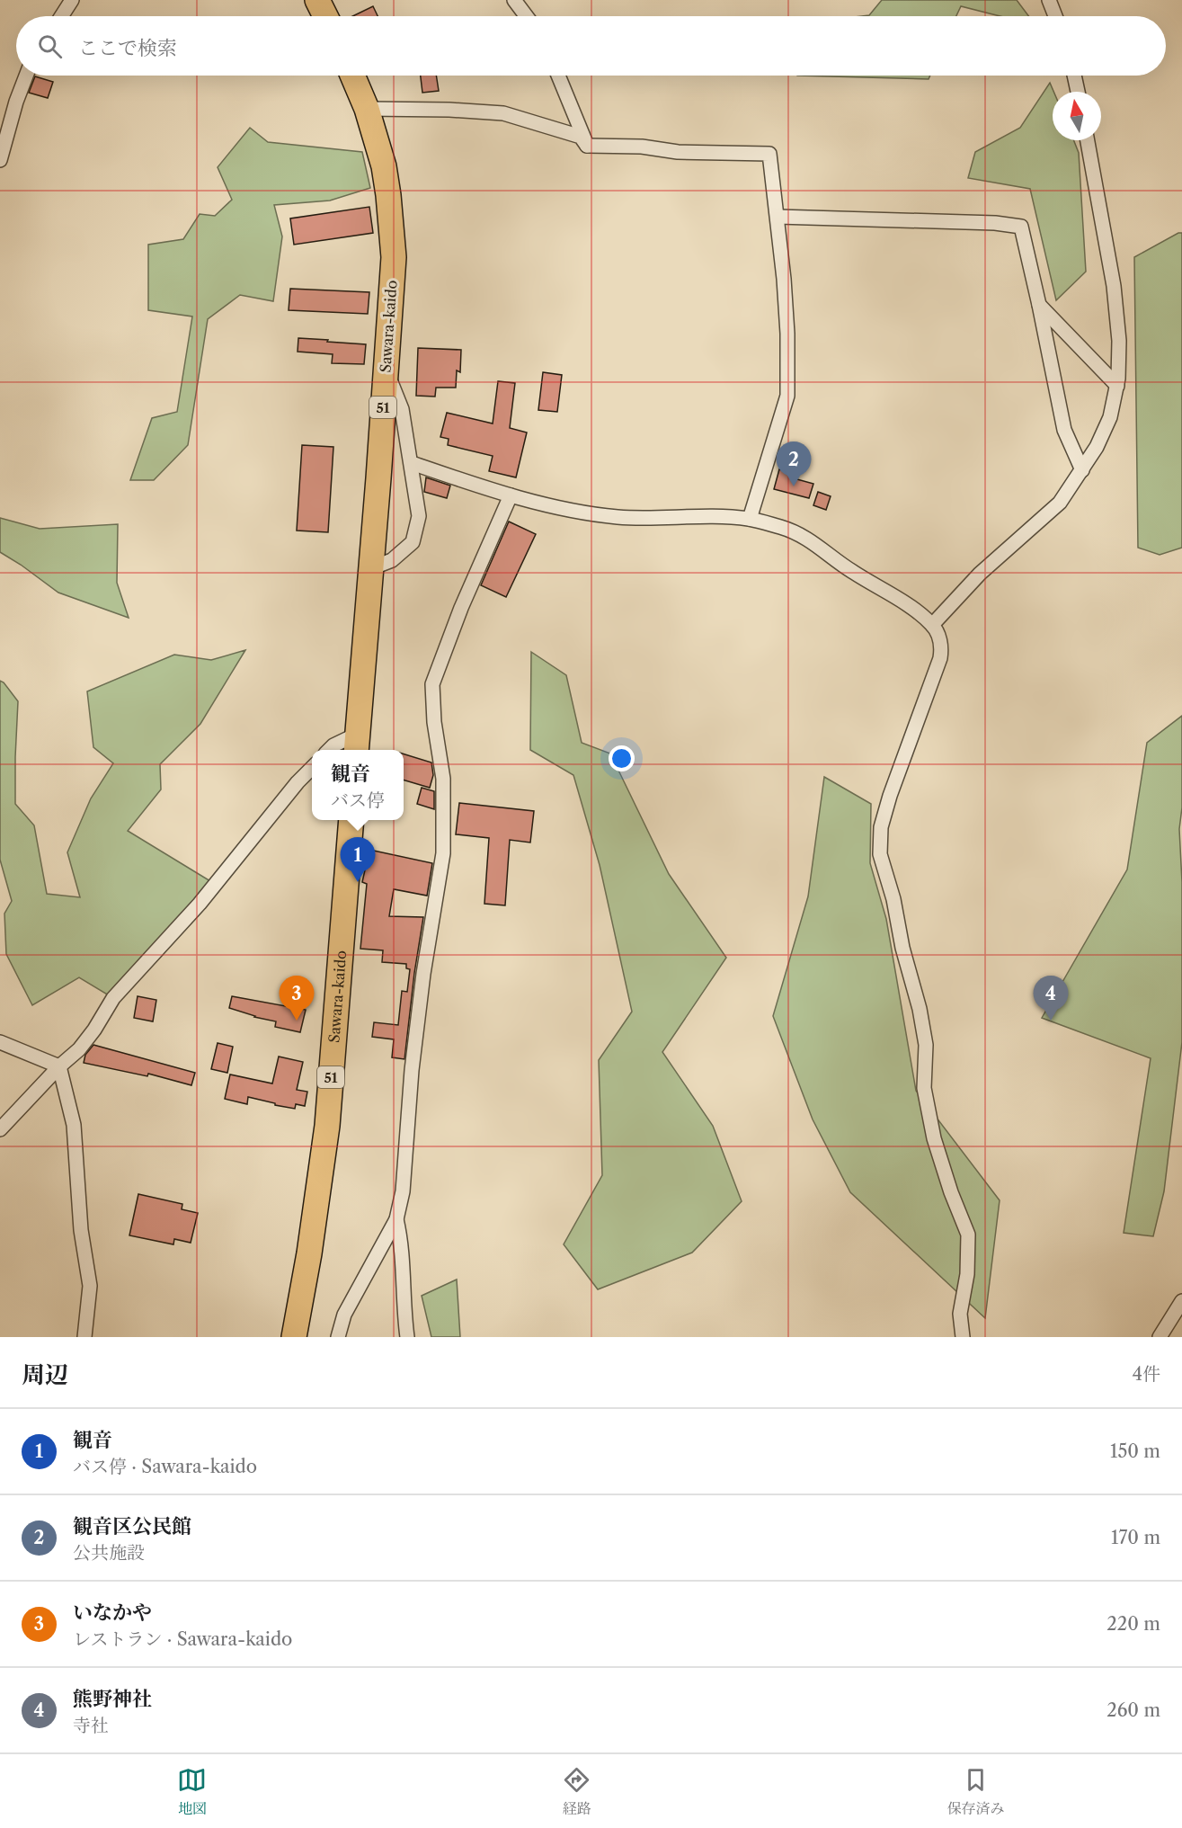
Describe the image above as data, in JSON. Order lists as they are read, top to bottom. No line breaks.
{"streets":{"highway":["Sawara-kaido","51"]},"north":"top","page":{"search":"ここで検索","pins":["2","1","3","4"],"popup":["観音","バス停"],"heading":["周辺","4件"],"list":[{"mark":"1","name":"観音","note":"バス停 · Sawara-kaido","value":"150 m"},{"mark":"2","name":"観音区公民館","note":"公共施設","value":"170 m"},{"mark":"3","name":"いなかや","note":"レストラン · Sawara-kaido","value":"220 m"},{"mark":"4","name":"熊野神社","note":"寺社","value":"260 m"}],"nav":["地図","経路","保存済み"]}}
